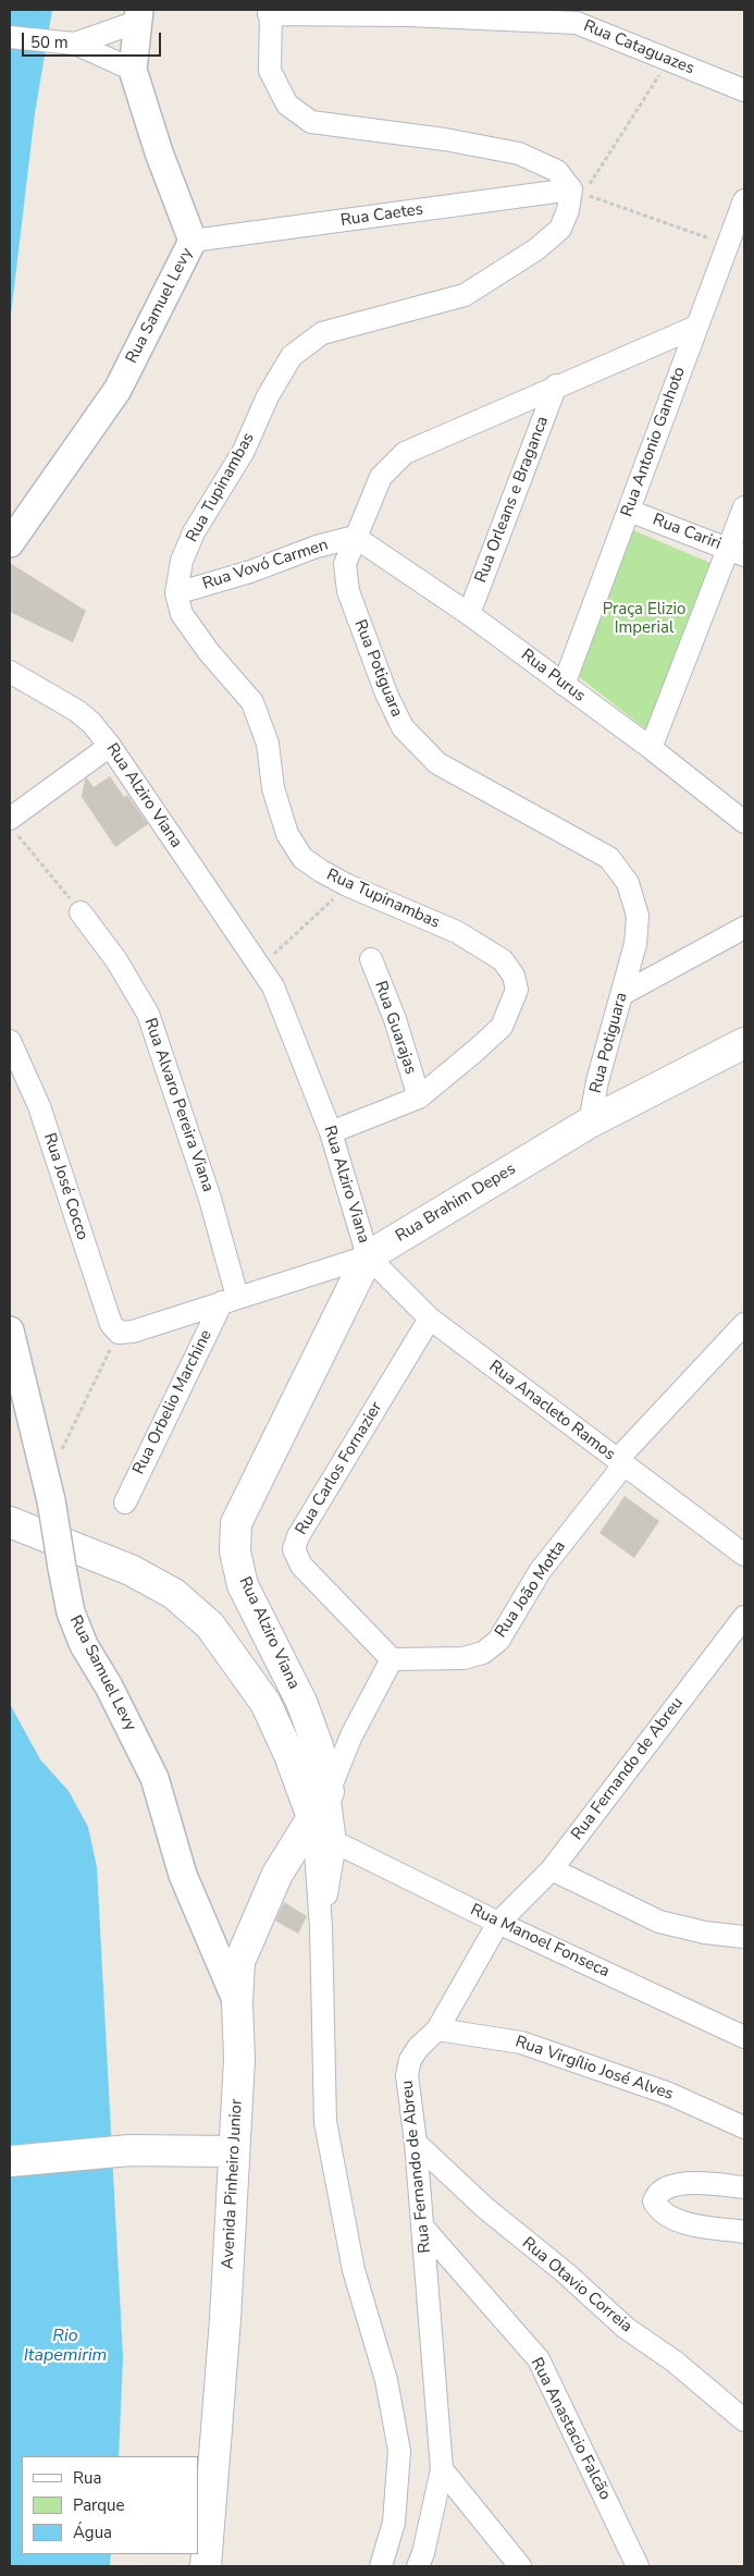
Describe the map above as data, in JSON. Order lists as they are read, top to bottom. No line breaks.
{"streets":{"main road":["Rua Alziro Viana","Rua Brahim Depes","Avenida Pinheiro Junior"],"street":["Rua Cataguazes","Rua Caetes","Rua Samuel Levy","Rua Antonio Ganhoto","Rua Tupinambas","Rua Orleans e Braganca","Rua Cariri","Rua Vovó Carmen","Rua Potiguara","Rua Purus","Rua Guarajas","Rua Alvaro Pereira Viana","Rua José Cocco","Rua Orbelio Marchine","Rua Anacleto Ramos","Rua Carlos Fornazier","Rua João Motta","Rua Fernando de Abreu","Rua Manoel Fonseca","Rua Virgílio José Alves","Rua Otavio Correia","Rua Anastacio Falcão"]},"crossings":[["Rua Caetes","Rua Samuel Levy"],["Rua Caetes","Rua Tupinambas"],["Rua Samuel Levy","Avenida Pinheiro Junior"],["Rua Antonio Ganhoto","Rua Cariri"],["Rua Antonio Ganhoto","Rua Potiguara"],["Rua Antonio Ganhoto","Rua Purus"],["Rua Tupinambas","Rua Vovó Carmen"],["Rua Tupinambas","Rua Alziro Viana"],["Rua Tupinambas","Rua Guarajas"],["Rua Orleans e Braganca","Rua Potiguara"],["Rua Orleans e Braganca","Rua Purus"],["Rua Vovó Carmen","Rua Potiguara"],["Rua Vovó Carmen","Rua Purus"],["Rua Potiguara","Rua Purus"],["Rua Potiguara","Rua Brahim Depes"],["Rua Alziro Viana","Rua Brahim Depes"],["Rua Alziro Viana","Rua Anacleto Ramos"],["Rua Alziro Viana","Avenida Pinheiro Junior"],["Rua Alvaro Pereira Viana","Rua Brahim Depes"],["Rua Alvaro Pereira Viana","Rua Orbelio Marchine"],["Rua José Cocco","Rua Brahim Depes"],["Rua Brahim Depes","Rua Orbelio Marchine"],["Rua Brahim Depes","Rua Anacleto Ramos"],["Rua Anacleto Ramos","Rua Carlos Fornazier"],["Rua Anacleto Ramos","Rua João Motta"],["Rua Carlos Fornazier","Rua João Motta"],["Rua Fernando de Abreu","Rua Manoel Fonseca"],["Rua Fernando de Abreu","Rua Virgílio José Alves"],["Rua Fernando de Abreu","Rua Otavio Correia"],["Rua Fernando de Abreu","Rua Anastacio Falcão"]],"water":["Rio Itapemirim"],"parks":["Praça Elizio Imperial"],"legend":["Rua","Parque","Água"],"scale_bar":"50 m"}
